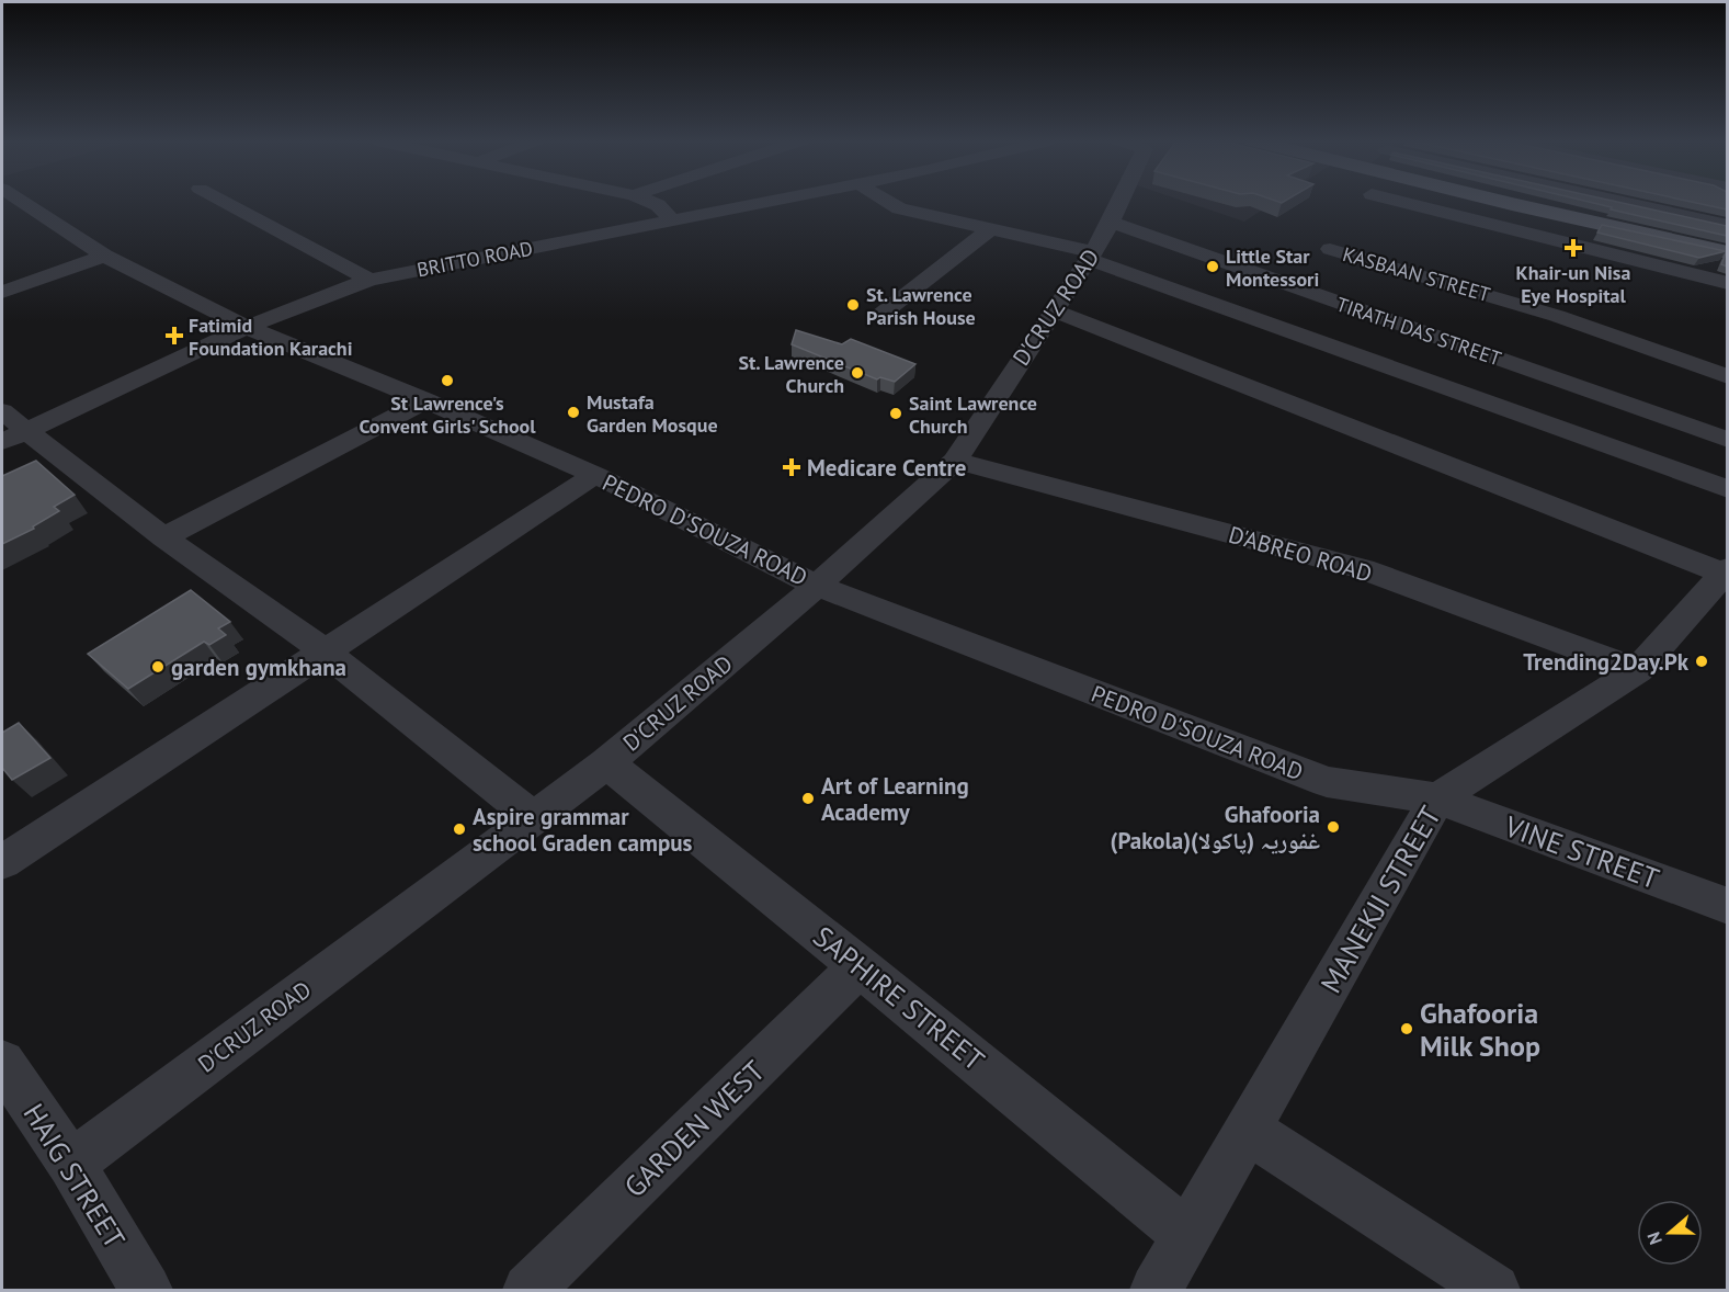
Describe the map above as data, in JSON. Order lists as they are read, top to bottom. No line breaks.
{"streets":{"street":["BRITTO ROAD","KASBAAN STREET","D'CRUZ ROAD","TIRATH DAS STREET","PEDRO D'SOUZA ROAD","D'ABREO ROAD","VINE STREET","MANEKJI STREET","SAPHIRE STREET","GARDEN WEST","HAIG STREET"]},"crossings":[["BRITTO ROAD","PEDRO D'SOUZA ROAD"],["D'CRUZ ROAD","TIRATH DAS STREET"],["D'CRUZ ROAD","PEDRO D'SOUZA ROAD"],["D'CRUZ ROAD","D'ABREO ROAD"],["D'CRUZ ROAD","SAPHIRE STREET"],["D'CRUZ ROAD","HAIG STREET"],["PEDRO D'SOUZA ROAD","VINE STREET"],["PEDRO D'SOUZA ROAD","MANEKJI STREET"],["D'ABREO ROAD","MANEKJI STREET"],["VINE STREET","MANEKJI STREET"],["MANEKJI STREET","SAPHIRE STREET"],["SAPHIRE STREET","GARDEN WEST"]],"places":{"health":["Khair-un Nisa Eye Hospital","Fatimid Foundation Karachi","Medicare Centre"],"other":["Little Star Montessori","St. Lawrence Parish House","St. Lawrence Church","St Lawrence's Convent Girls' School","Mustafa Garden Mosque","Saint Lawrence Church","Trending2Day.Pk","garden gymkhana","Art of Learning Academy","Ghafooria (Pakola)غفوریہ (پاکولا)","Aspire grammar school Graden campus","Ghafooria Milk Shop"]},"north":"left"}
